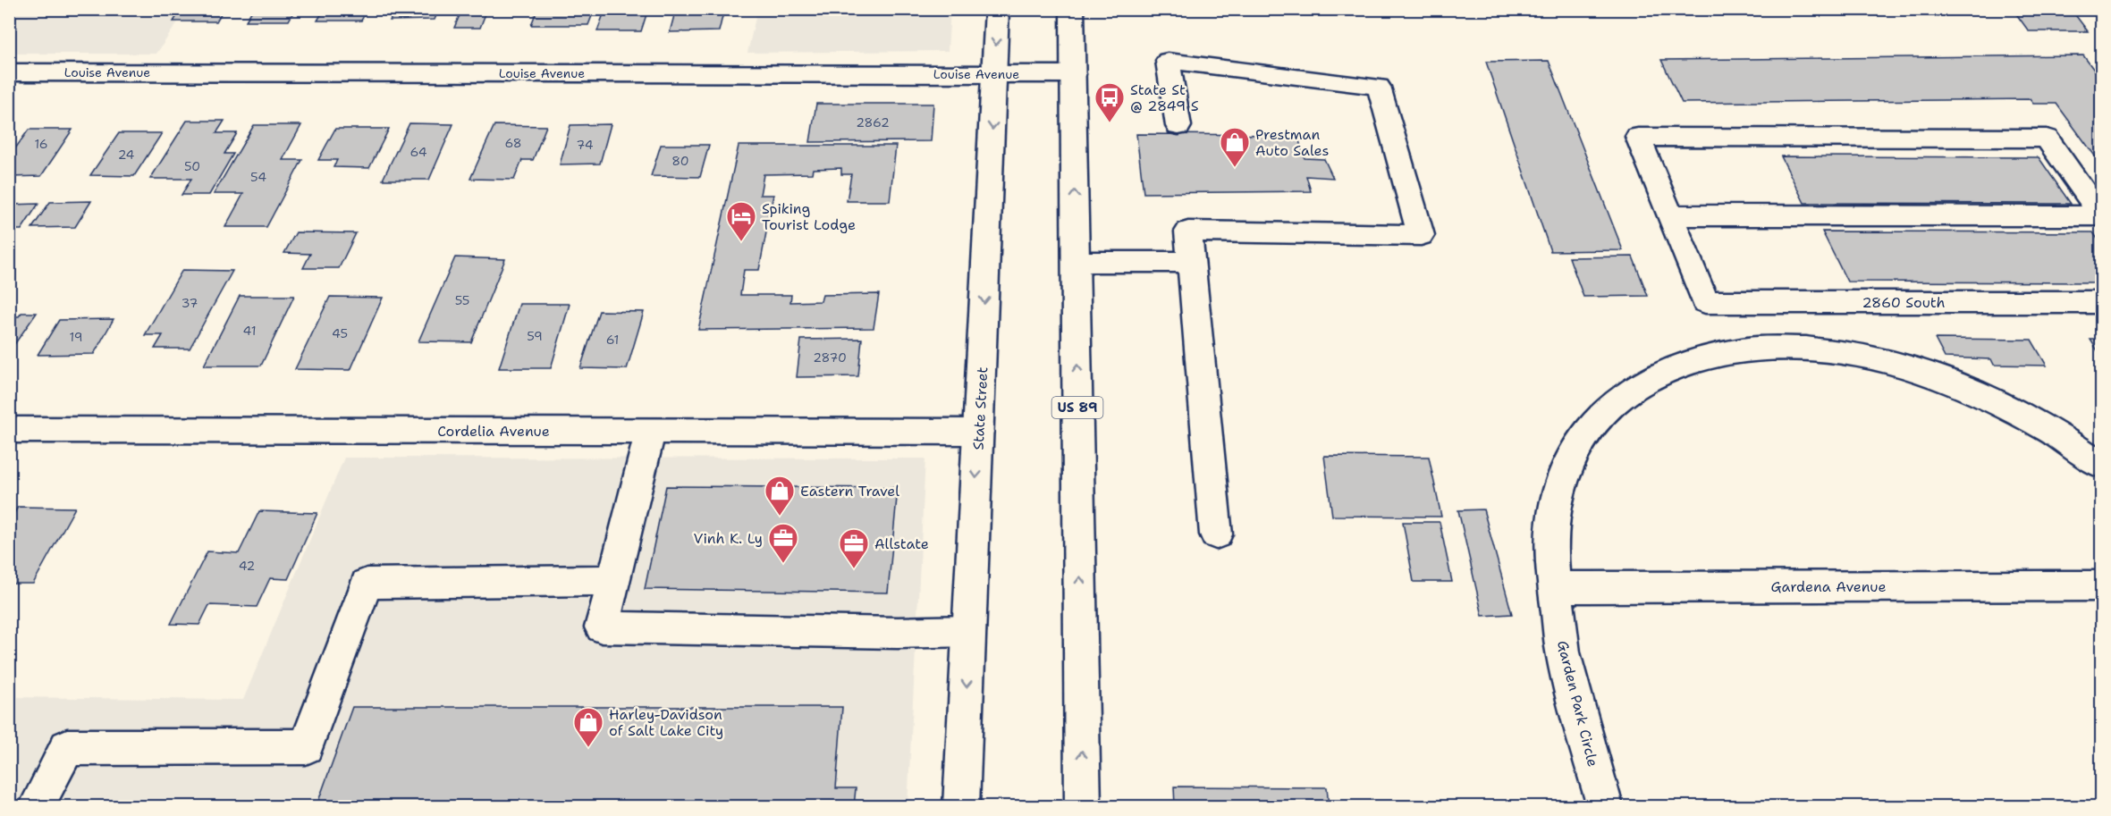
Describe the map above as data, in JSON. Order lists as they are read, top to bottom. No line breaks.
{"streets":{"street":["Louise Avenue","2860 South","US 89","State Street","Cordelia Avenue","Gardena Avenue","Garden Park Circle"]},"crossings":[["Louise Avenue","US 89"],["Louise Avenue","State Street"],["State Street","Cordelia Avenue"],["Gardena Avenue","Garden Park Circle"]],"places":{"bus stop":["State St @ 2849 S"],"shop":["Prestman Auto Sales","Eastern Travel","Harley-Davidson of Salt Lake City"],"hotel":["Spiking Tourist Lodge"],"office":["Vinh K. Ly","Allstate"]},"house_numbers":["2862","68","16","74","64","24","80","50","54","55","37","41","45","59","19","61","2870","42"]}
